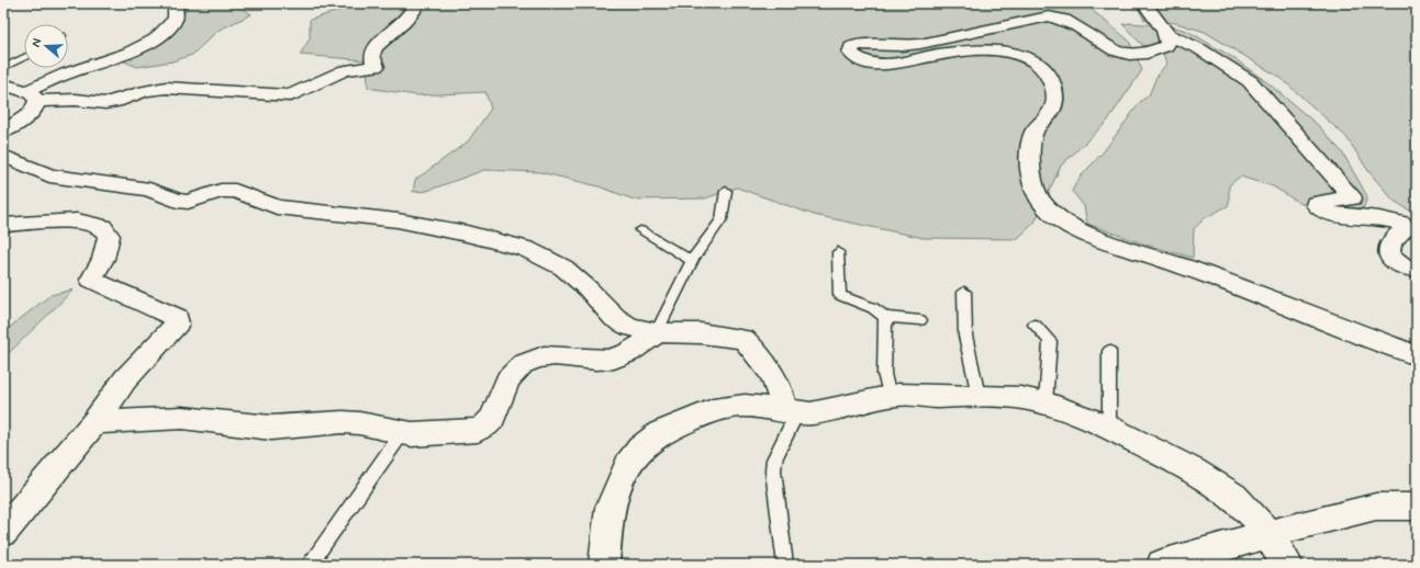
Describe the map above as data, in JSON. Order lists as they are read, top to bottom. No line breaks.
{"north":"left"}
